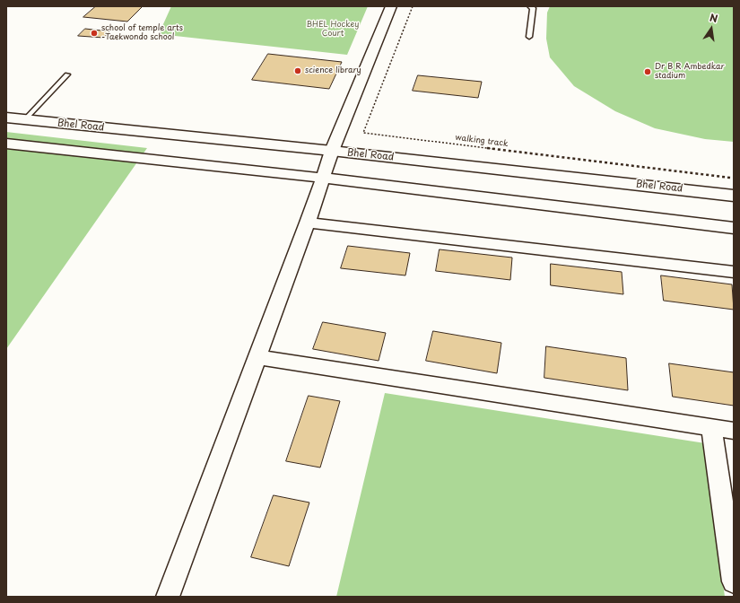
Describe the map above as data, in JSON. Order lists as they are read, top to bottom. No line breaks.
{"streets":{"street":["Bhel Road"],"path":["walking track"]},"parks":["BHEL Hockey Court"],"places":["school of temple arts -Taekwondo school","science library","Dr B R Ambedkar stadium"],"north":"top"}
